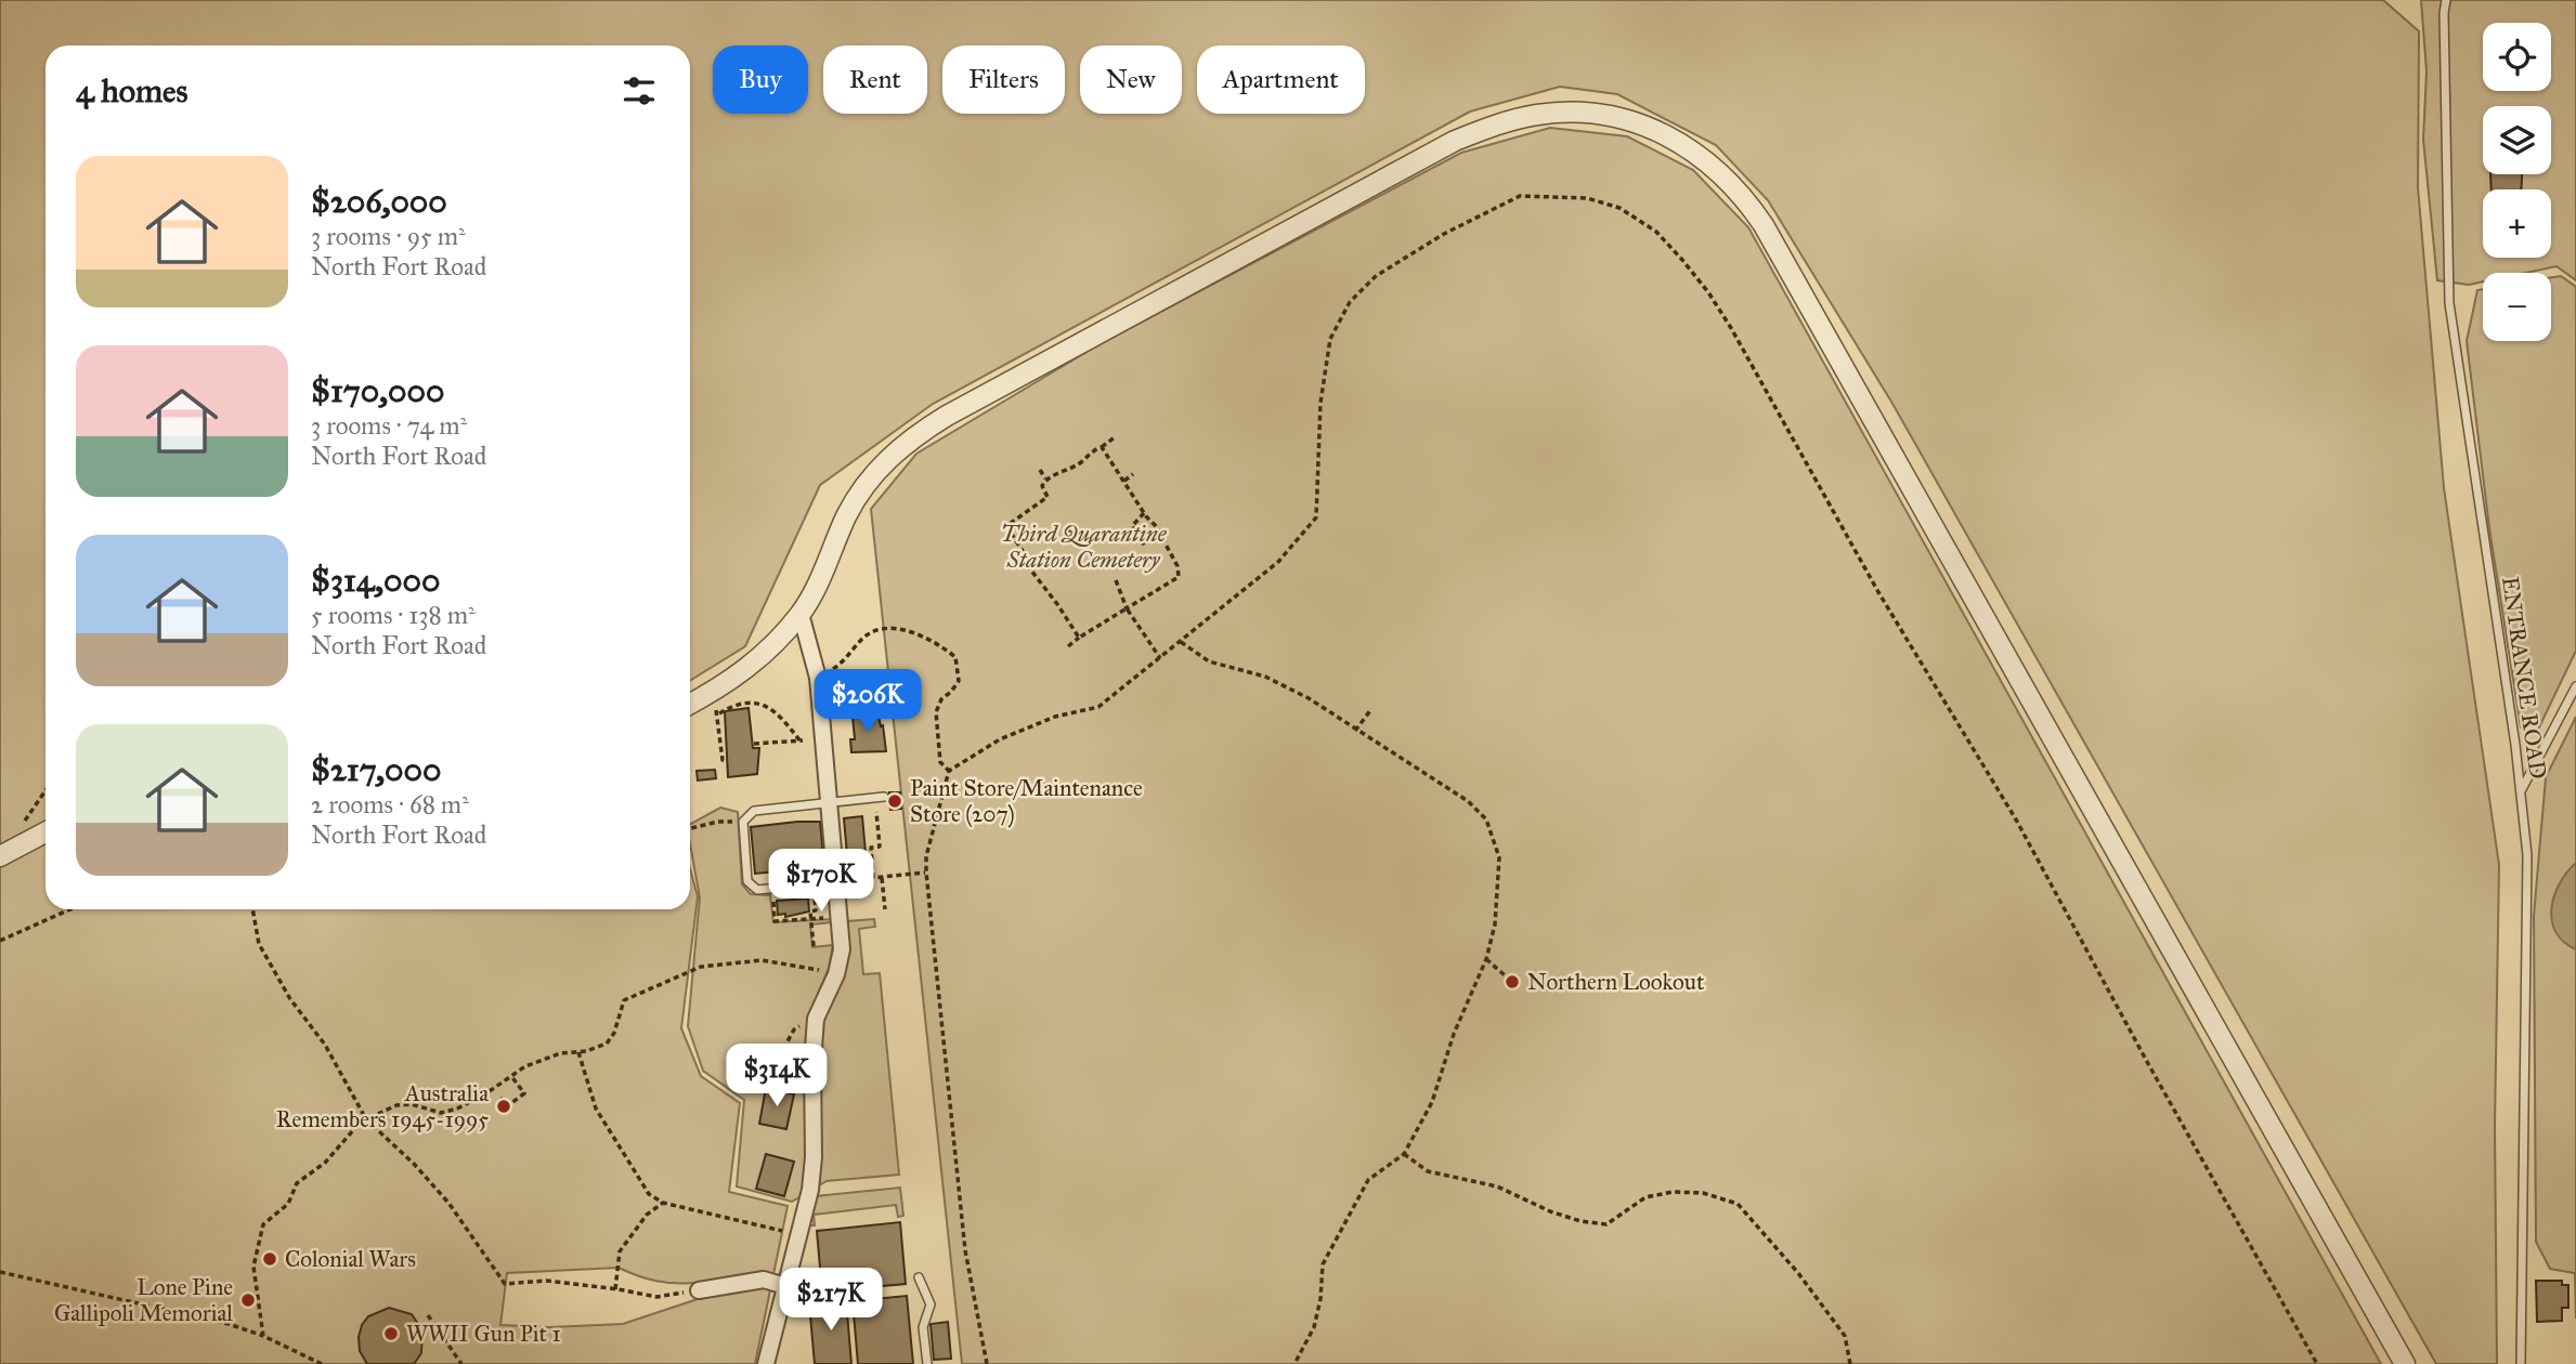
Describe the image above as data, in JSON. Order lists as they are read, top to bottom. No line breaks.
{"streets":{"lane":["ENTRANCE ROAD"]},"parks":["Third Quarantine Station Cemetery"],"places":["Paint Store/Maintenance Store (207)","Northern Lookout","Australia Remembers 1945-1995","Colonial Wars","Lone Pine Gallipoli Memorial","WWII Gun Pit 1"],"page":{"map_buttons":["+","−"],"chip":["Buy","Rent","Filters","New","Apartment"],"heading":"4 homes","list":[{"name":"$206,000","note":"3 rooms · 95 m² · North Fort Road"},{"name":"$170,000","note":"3 rooms · 74 m² · North Fort Road"},{"name":"$314,000","note":"5 rooms · 138 m² · North Fort Road"},{"name":"$217,000","note":"2 rooms · 68 m² · North Fort Road"}],"price":["$206K","$170K","$314K","$217K"]}}
